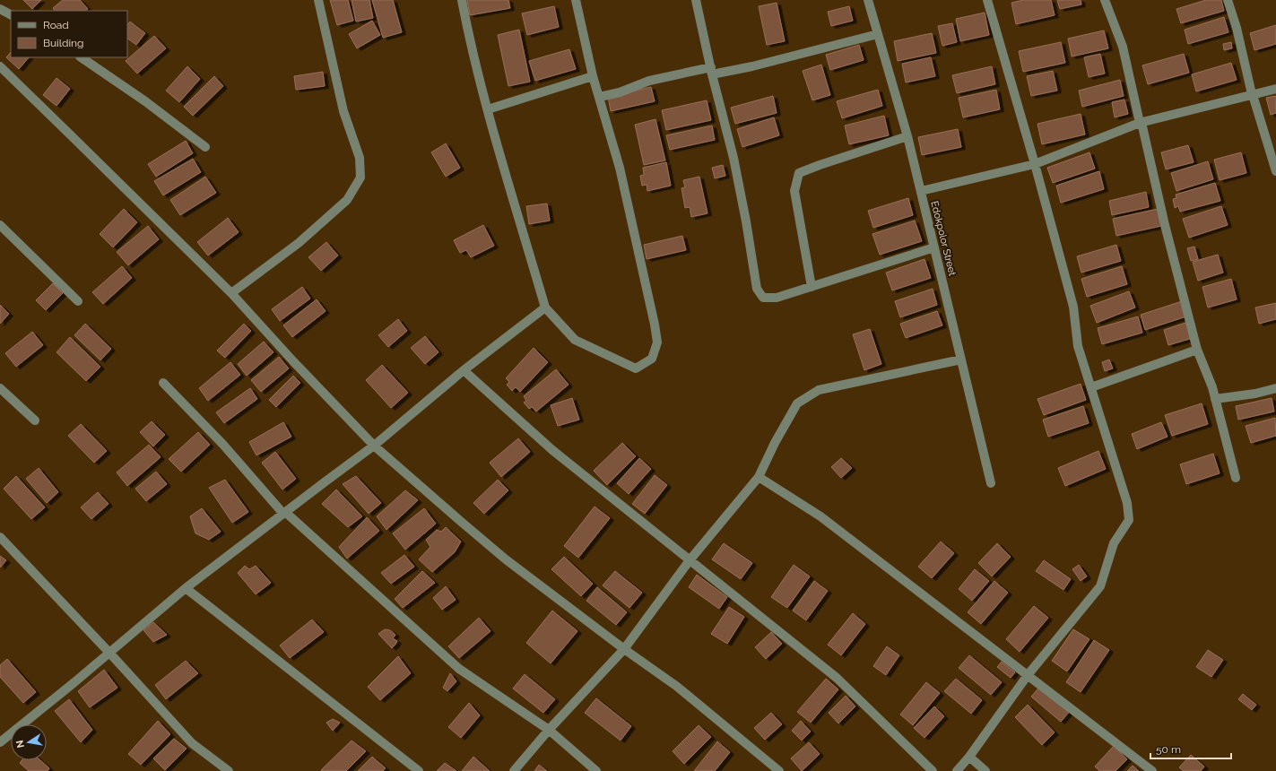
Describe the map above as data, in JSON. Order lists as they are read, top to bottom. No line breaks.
{"streets":{"street":["Edokpolor Street"]},"legend":["Road","Building"],"scale_bar":"50 m","north":"left"}
